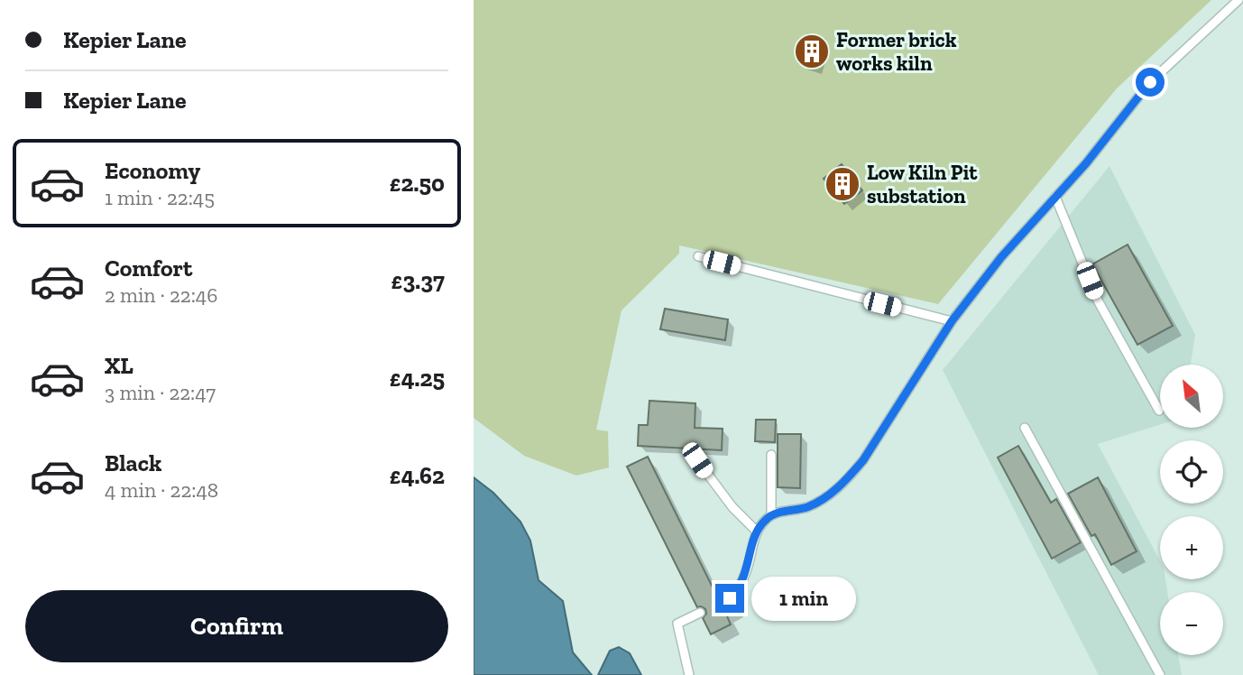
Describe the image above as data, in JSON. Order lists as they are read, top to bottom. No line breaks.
{"places":{"building":["Former brick works kiln","Low Kiln Pit substation"]},"north":"top left","page":{"banner":["Kepier Lane","Kepier Lane"],"list":[{"name":"Economy","note":"1 min · 22:45","value":"£2.50"},{"name":"Comfort","note":"2 min · 22:46","value":"£3.37"},{"name":"XL","note":"3 min · 22:47","value":"£4.25"},{"name":"Black","note":"4 min · 22:48","value":"£4.62"}],"map_buttons":["+","−"],"bubble":"1 min","buttons":"Confirm"}}
